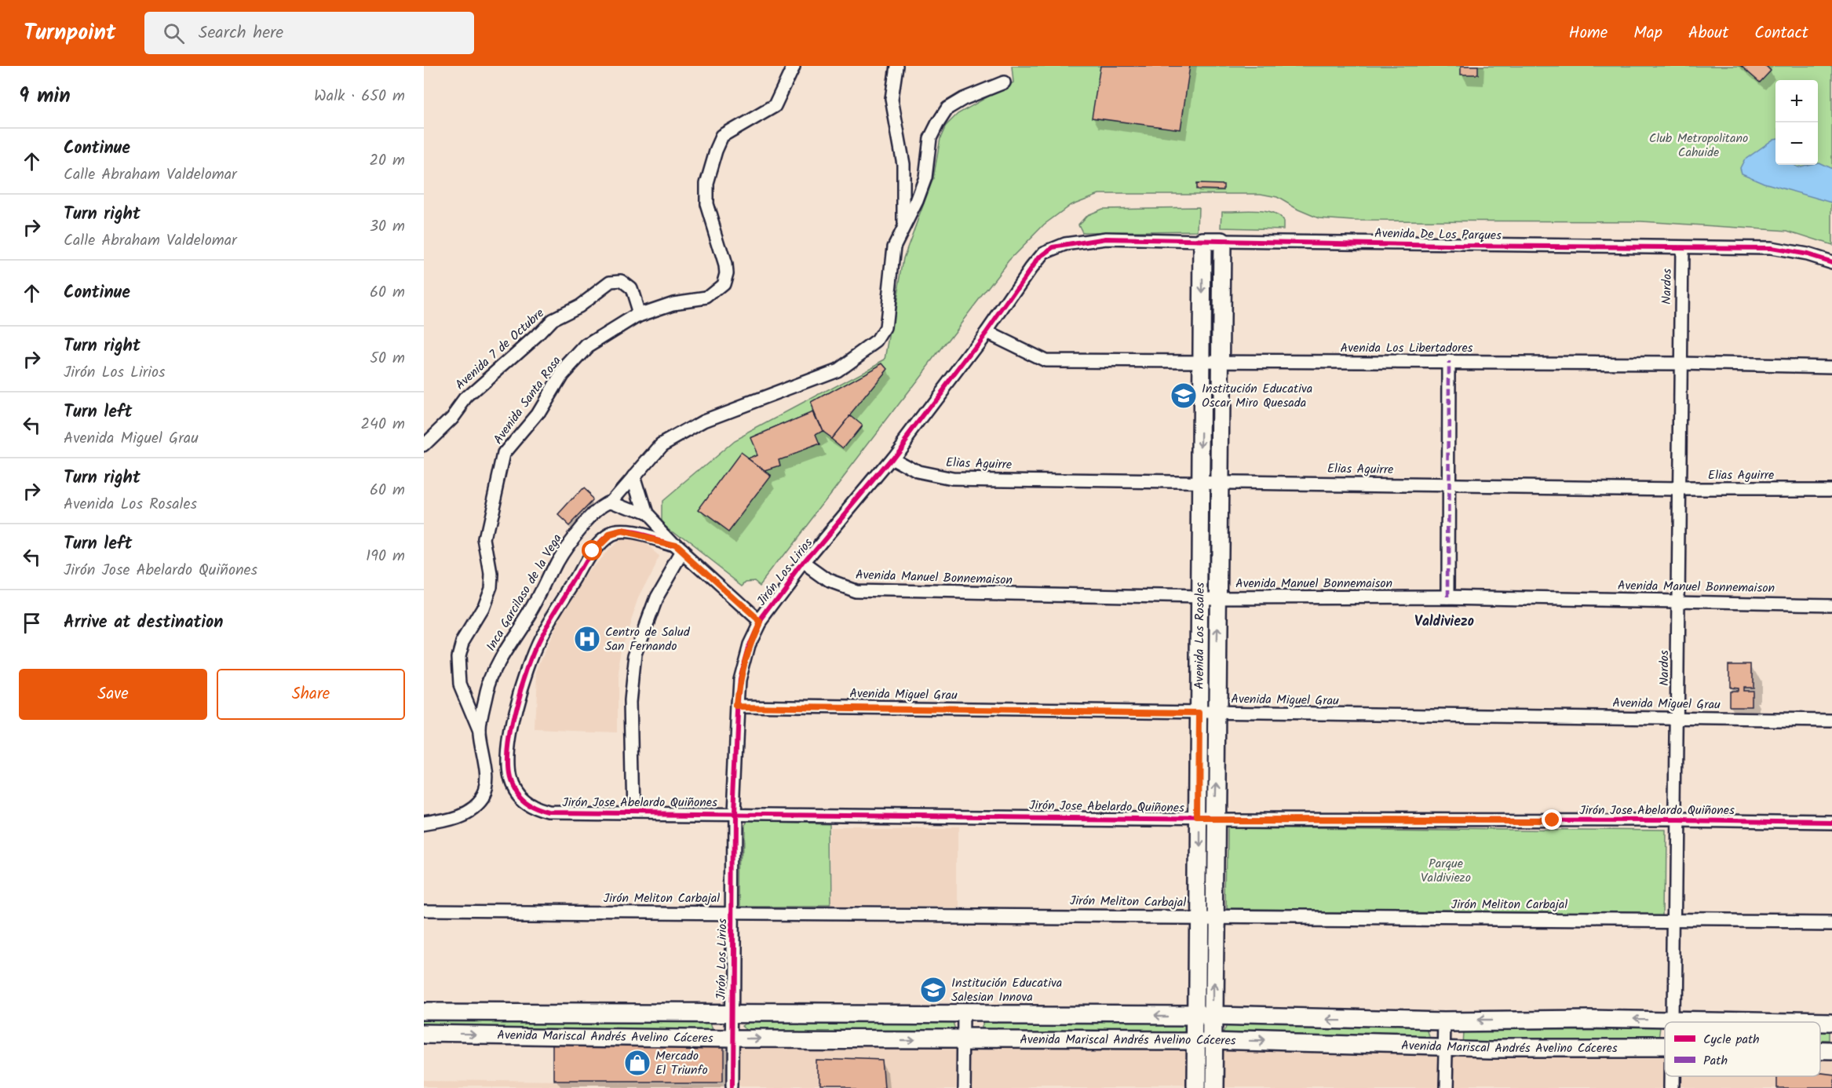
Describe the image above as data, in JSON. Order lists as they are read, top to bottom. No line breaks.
{"streets":{"street":["Avenida De Los Parques","Nardos","Avenida Los Libertadores","Avenida 7 de Octubre","Avenida Santa Rosa","Elias Aguirre","Jirón Los Lirios","Avenida Manuel Bonnemaison","Inca Garcilaso de la Vega","Avenida Los Rosales","Avenida Miguel Grau","Jirón Jose Abelardo Quiñones","Jirón Meliton Carbajal","Avenida Mariscal Andrés Avelino Cáceres"]},"crossings":[["Avenida De Los Parques","Nardos"],["Avenida De Los Parques","Jirón Los Lirios"],["Avenida De Los Parques","Avenida Los Rosales"],["Nardos","Avenida Los Libertadores"],["Nardos","Elias Aguirre"],["Nardos","Avenida Manuel Bonnemaison"],["Nardos","Avenida Miguel Grau"],["Nardos","Jirón Jose Abelardo Quiñones"],["Nardos","Jirón Meliton Carbajal"],["Nardos","Avenida Mariscal Andrés Avelino Cáceres"],["Avenida Los Libertadores","Jirón Los Lirios"],["Avenida Los Libertadores","Avenida Los Rosales"],["Avenida 7 de Octubre","Avenida Santa Rosa"],["Avenida Santa Rosa","Inca Garcilaso de la Vega"],["Elias Aguirre","Jirón Los Lirios"],["Elias Aguirre","Avenida Los Rosales"],["Jirón Los Lirios","Avenida Manuel Bonnemaison"],["Jirón Los Lirios","Avenida Miguel Grau"],["Jirón Los Lirios","Jirón Jose Abelardo Quiñones"],["Jirón Los Lirios","Jirón Meliton Carbajal"],["Jirón Los Lirios","Avenida Mariscal Andrés Avelino Cáceres"],["Avenida Manuel Bonnemaison","Avenida Los Rosales"],["Avenida Los Rosales","Avenida Miguel Grau"],["Avenida Los Rosales","Jirón Jose Abelardo Quiñones"],["Avenida Los Rosales","Jirón Meliton Carbajal"],["Avenida Los Rosales","Avenida Mariscal Andrés Avelino Cáceres"]],"districts":["Valdiviezo"],"parks":["Club Metropolitano Cahuide","Parque Valdiviezo"],"places":{"school or university":["Institución Educativa Oscar Miro Quesada","Institución Educativa Salesian Innova"],"hospital":["Centro de Salud San Fernando"],"shop":["Mercado El Triunfo"]},"legend":["Cycle path","Path"],"page":{"header":"Turnpoint","search":"Search here","nav":["Home","Map","About","Contact"],"heading":["9 min","Walk · 650 m"],"map_buttons":["+","−"],"list":[["Continue","Calle Abraham Valdelomar","20 m"],["Turn right","Calle Abraham Valdelomar","30 m"],["Continue","60 m"],["Turn right","Jirón Los Lirios","50 m"],["Turn left","Avenida Miguel Grau","240 m"],["Turn right","Avenida Los Rosales","60 m"],["Turn left","Jirón Jose Abelardo Quiñones","190 m"],"Arrive at destination"],"buttons":["Save","Share"]}}
